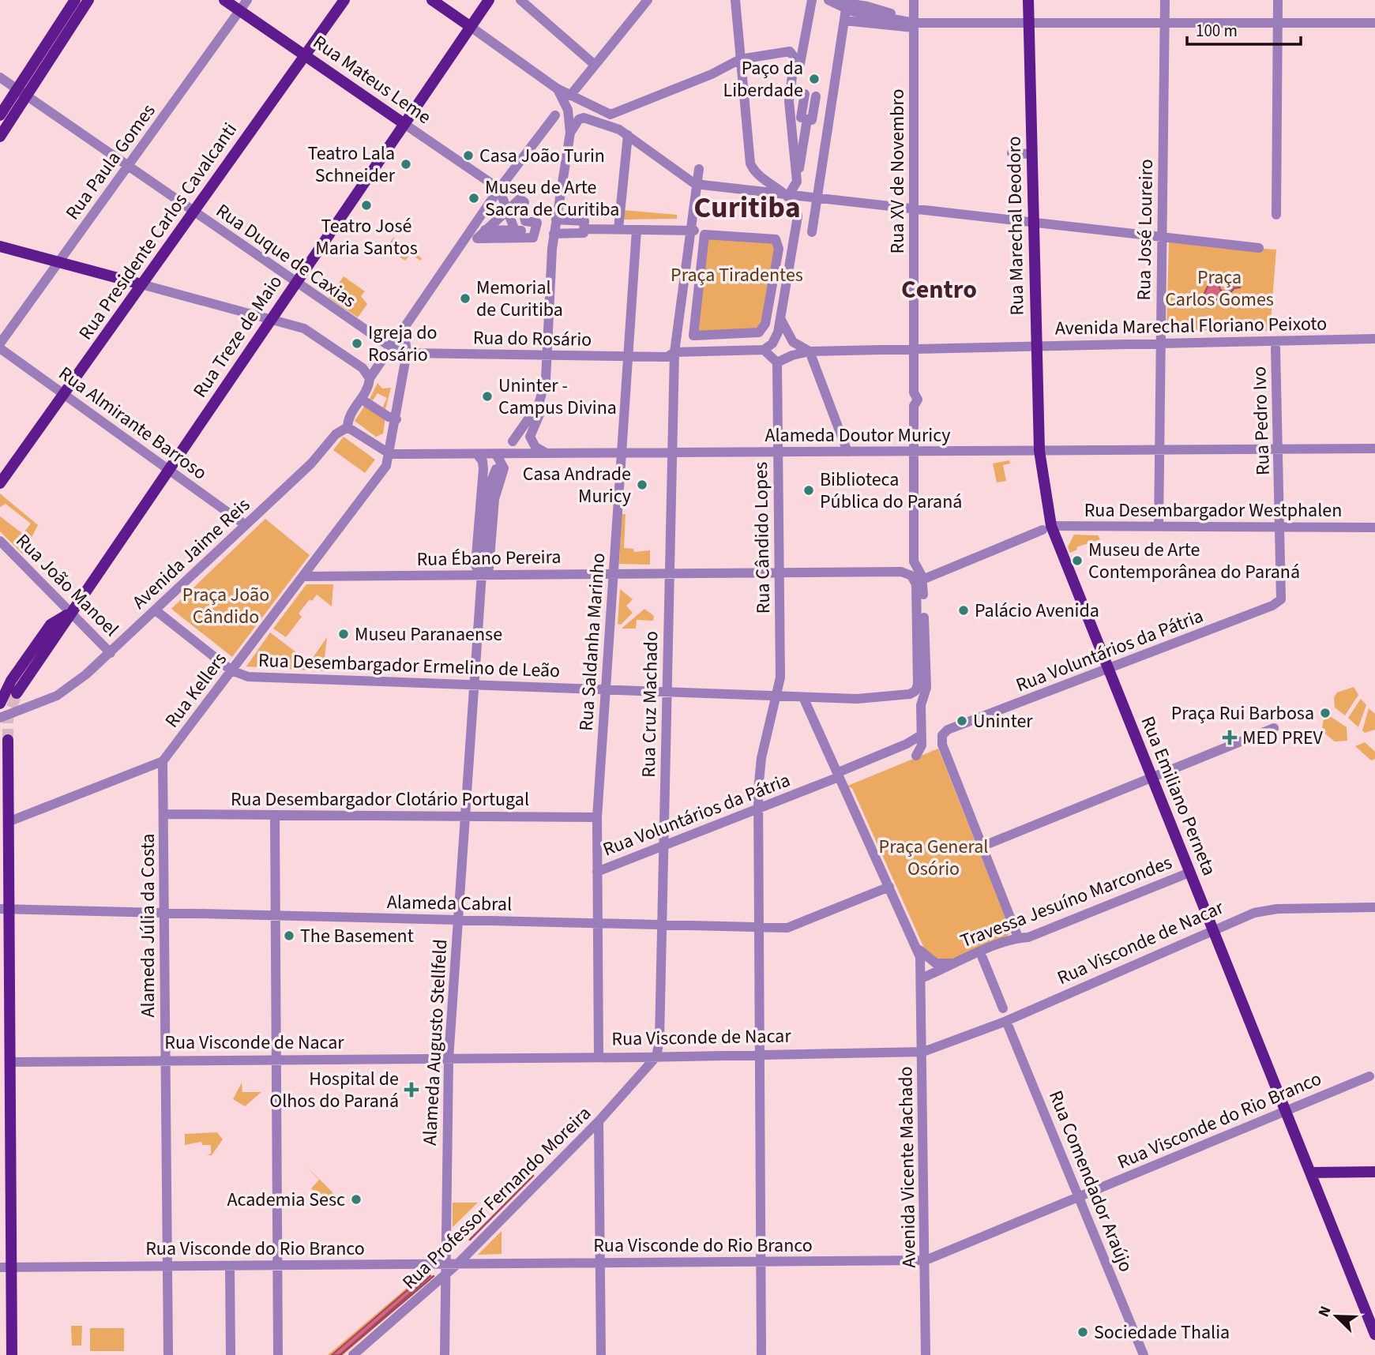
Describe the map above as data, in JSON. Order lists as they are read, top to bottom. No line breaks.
{"streets":{"main road":["Rua Mateus Leme","Rua Marechal Deodoro","Rua Presidente Carlos Cavalcanti","Rua Treze de Maio","Rua Emiliano Perneta"],"street":["Rua Paula Gomes","Rua XV de Novembro","Rua José Loureiro","Rua Duque de Caxias","Avenida Marechal Floriano Peixoto","Rua do Rosário","Rua Pedro Ivo","Rua Almirante Barroso","Alameda Doutor Muricy","Rua Desembargador Westphalen","Rua Cândido Lopes","Avenida Jaime Reis","Rua Ébano Pereira","Rua João Manoel","Rua Saldanha Marinho","Rua Voluntários da Pátria","Rua Desembargador Ermelino de Leão","Rua Kellers","Rua Cruz Machado","Rua Desembargador Clotário Portugal","Travessa Jesuíno Marcondes","Alameda Cabral","Alameda Júlia da Costa","Rua Visconde de Nacar","Alameda Augusto Stellfeld","Rua Visconde do Rio Branco","Avenida Vicente Machado","Rua Comendador Araújo","Rua Professor Fernando Moreira"]},"crossings":[["Rua Mateus Leme","Rua Paula Gomes"],["Rua Mateus Leme","Rua Presidente Carlos Cavalcanti"],["Rua Mateus Leme","Rua Treze de Maio"],["Rua Mateus Leme","Avenida Jaime Reis"],["Rua Paula Gomes","Rua Duque de Caxias"],["Rua XV de Novembro","Avenida Marechal Floriano Peixoto"],["Rua XV de Novembro","Alameda Doutor Muricy"],["Rua XV de Novembro","Rua Voluntários da Pátria"],["Rua Marechal Deodoro","Avenida Marechal Floriano Peixoto"],["Rua Marechal Deodoro","Alameda Doutor Muricy"],["Rua Marechal Deodoro","Rua Emiliano Perneta"],["Rua José Loureiro","Avenida Marechal Floriano Peixoto"],["Rua José Loureiro","Alameda Doutor Muricy"],["Rua José Loureiro","Rua Desembargador Westphalen"],["Rua Presidente Carlos Cavalcanti","Rua Duque de Caxias"],["Rua Presidente Carlos Cavalcanti","Rua Almirante Barroso"],["Rua Duque de Caxias","Rua Treze de Maio"],["Rua Duque de Caxias","Rua do Rosário"],["Rua Duque de Caxias","Avenida Jaime Reis"],["Avenida Marechal Floriano Peixoto","Rua Cândido Lopes"],["Rua Treze de Maio","Rua Almirante Barroso"],["Rua Treze de Maio","Rua João Manoel"],["Rua do Rosário","Avenida Jaime Reis"],["Rua do Rosário","Rua Saldanha Marinho"],["Rua do Rosário","Rua Kellers"],["Rua do Rosário","Rua Cruz Machado"],["Rua Pedro Ivo","Alameda Doutor Muricy"],["Rua Pedro Ivo","Rua Desembargador Westphalen"],["Rua Pedro Ivo","Rua Voluntários da Pátria"],["Rua Almirante Barroso","Avenida Jaime Reis"],["Alameda Doutor Muricy","Rua Cândido Lopes"],["Alameda Doutor Muricy","Rua Saldanha Marinho"],["Alameda Doutor Muricy","Rua Kellers"],["Alameda Doutor Muricy","Rua Cruz Machado"],["Alameda Doutor Muricy","Rua Emiliano Perneta"],["Rua Desembargador Westphalen","Rua Emiliano Perneta"],["Rua Cândido Lopes","Rua Ébano Pereira"],["Rua Cândido Lopes","Rua Voluntários da Pátria"],["Rua Cândido Lopes","Rua Desembargador Ermelino de Leão"],["Rua Cândido Lopes","Alameda Cabral"],["Rua Cândido Lopes","Rua Visconde de Nacar"],["Rua Cândido Lopes","Rua Visconde do Rio Branco"],["Avenida Jaime Reis","Rua João Manoel"],["Avenida Jaime Reis","Rua Desembargador Ermelino de Leão"],["Avenida Jaime Reis","Rua Kellers"],["Rua Ébano Pereira","Rua Saldanha Marinho"],["Rua Ébano Pereira","Rua Desembargador Ermelino de Leão"],["Rua Ébano Pereira","Rua Kellers"],["Rua Ébano Pereira","Rua Cruz Machado"],["Rua Ébano Pereira","Alameda Augusto Stellfeld"],["Rua Saldanha Marinho","Rua Voluntários da Pátria"],["Rua Saldanha Marinho","Rua Desembargador Ermelino de Leão"],["Rua Saldanha Marinho","Rua Desembargador Clotário Portugal"],["Rua Saldanha Marinho","Alameda Cabral"],["Rua Saldanha Marinho","Rua Visconde de Nacar"],["Rua Voluntários da Pátria","Rua Cruz Machado"],["Rua Voluntários da Pátria","Rua Emiliano Perneta"],["Rua Voluntários da Pátria","Travessa Jesuíno Marcondes"],["Rua Desembargador Ermelino de Leão","Rua Kellers"],["Rua Desembargador Ermelino de Leão","Rua Cruz Machado"],["Rua Desembargador Ermelino de Leão","Alameda Augusto Stellfeld"],["Rua Kellers","Alameda Júlia da Costa"],["Rua Cruz Machado","Alameda Cabral"],["Rua Cruz Machado","Rua Visconde de Nacar"],["Rua Cruz Machado","Rua Professor Fernando Moreira"],["Rua Emiliano Perneta","Travessa Jesuíno Marcondes"],["Rua Emiliano Perneta","Rua Visconde de Nacar"],["Rua Emiliano Perneta","Rua Visconde do Rio Branco"],["Rua Desembargador Clotário Portugal","Alameda Júlia da Costa"],["Rua Desembargador Clotário Portugal","Alameda Augusto Stellfeld"],["Travessa Jesuíno Marcondes","Avenida Vicente Machado"],["Alameda Cabral","Alameda Júlia da Costa"],["Alameda Cabral","Alameda Augusto Stellfeld"],["Alameda Júlia da Costa","Rua Visconde de Nacar"],["Alameda Júlia da Costa","Rua Visconde do Rio Branco"],["Rua Visconde de Nacar","Alameda Augusto Stellfeld"],["Rua Visconde de Nacar","Avenida Vicente Machado"],["Rua Visconde de Nacar","Rua Comendador Araújo"],["Rua Visconde de Nacar","Rua Professor Fernando Moreira"],["Alameda Augusto Stellfeld","Rua Visconde do Rio Branco"],["Alameda Augusto Stellfeld","Rua Professor Fernando Moreira"],["Rua Visconde do Rio Branco","Avenida Vicente Machado"],["Rua Visconde do Rio Branco","Rua Comendador Araújo"],["Rua Visconde do Rio Branco","Rua Professor Fernando Moreira"]],"districts":["Curitiba","Centro"],"parks":["Praça Tiradentes","Praça Carlos Gomes","Praça João Cândido","Praça General Osório"],"places":{"other":["Paço da Liberdade","Casa João Turin","Teatro Lala Schneider","Museu de Arte Sacra de Curitiba","Teatro José Maria Santos","Memorial de Curitiba","Igreja do Rosário","Uninter - Campus Divina","Casa Andrade Muricy","Biblioteca Pública do Paraná","Museu de Arte Contemporânea do Paraná","Palácio Avenida","Museu Paranaense","Praça Rui Barbosa","Uninter","The Basement","Academia Sesc","Sociedade Thalia"],"health":["MED PREV","Hospital de Olhos do Paraná"]},"scale_bar":"100 m","north":"top left"}
